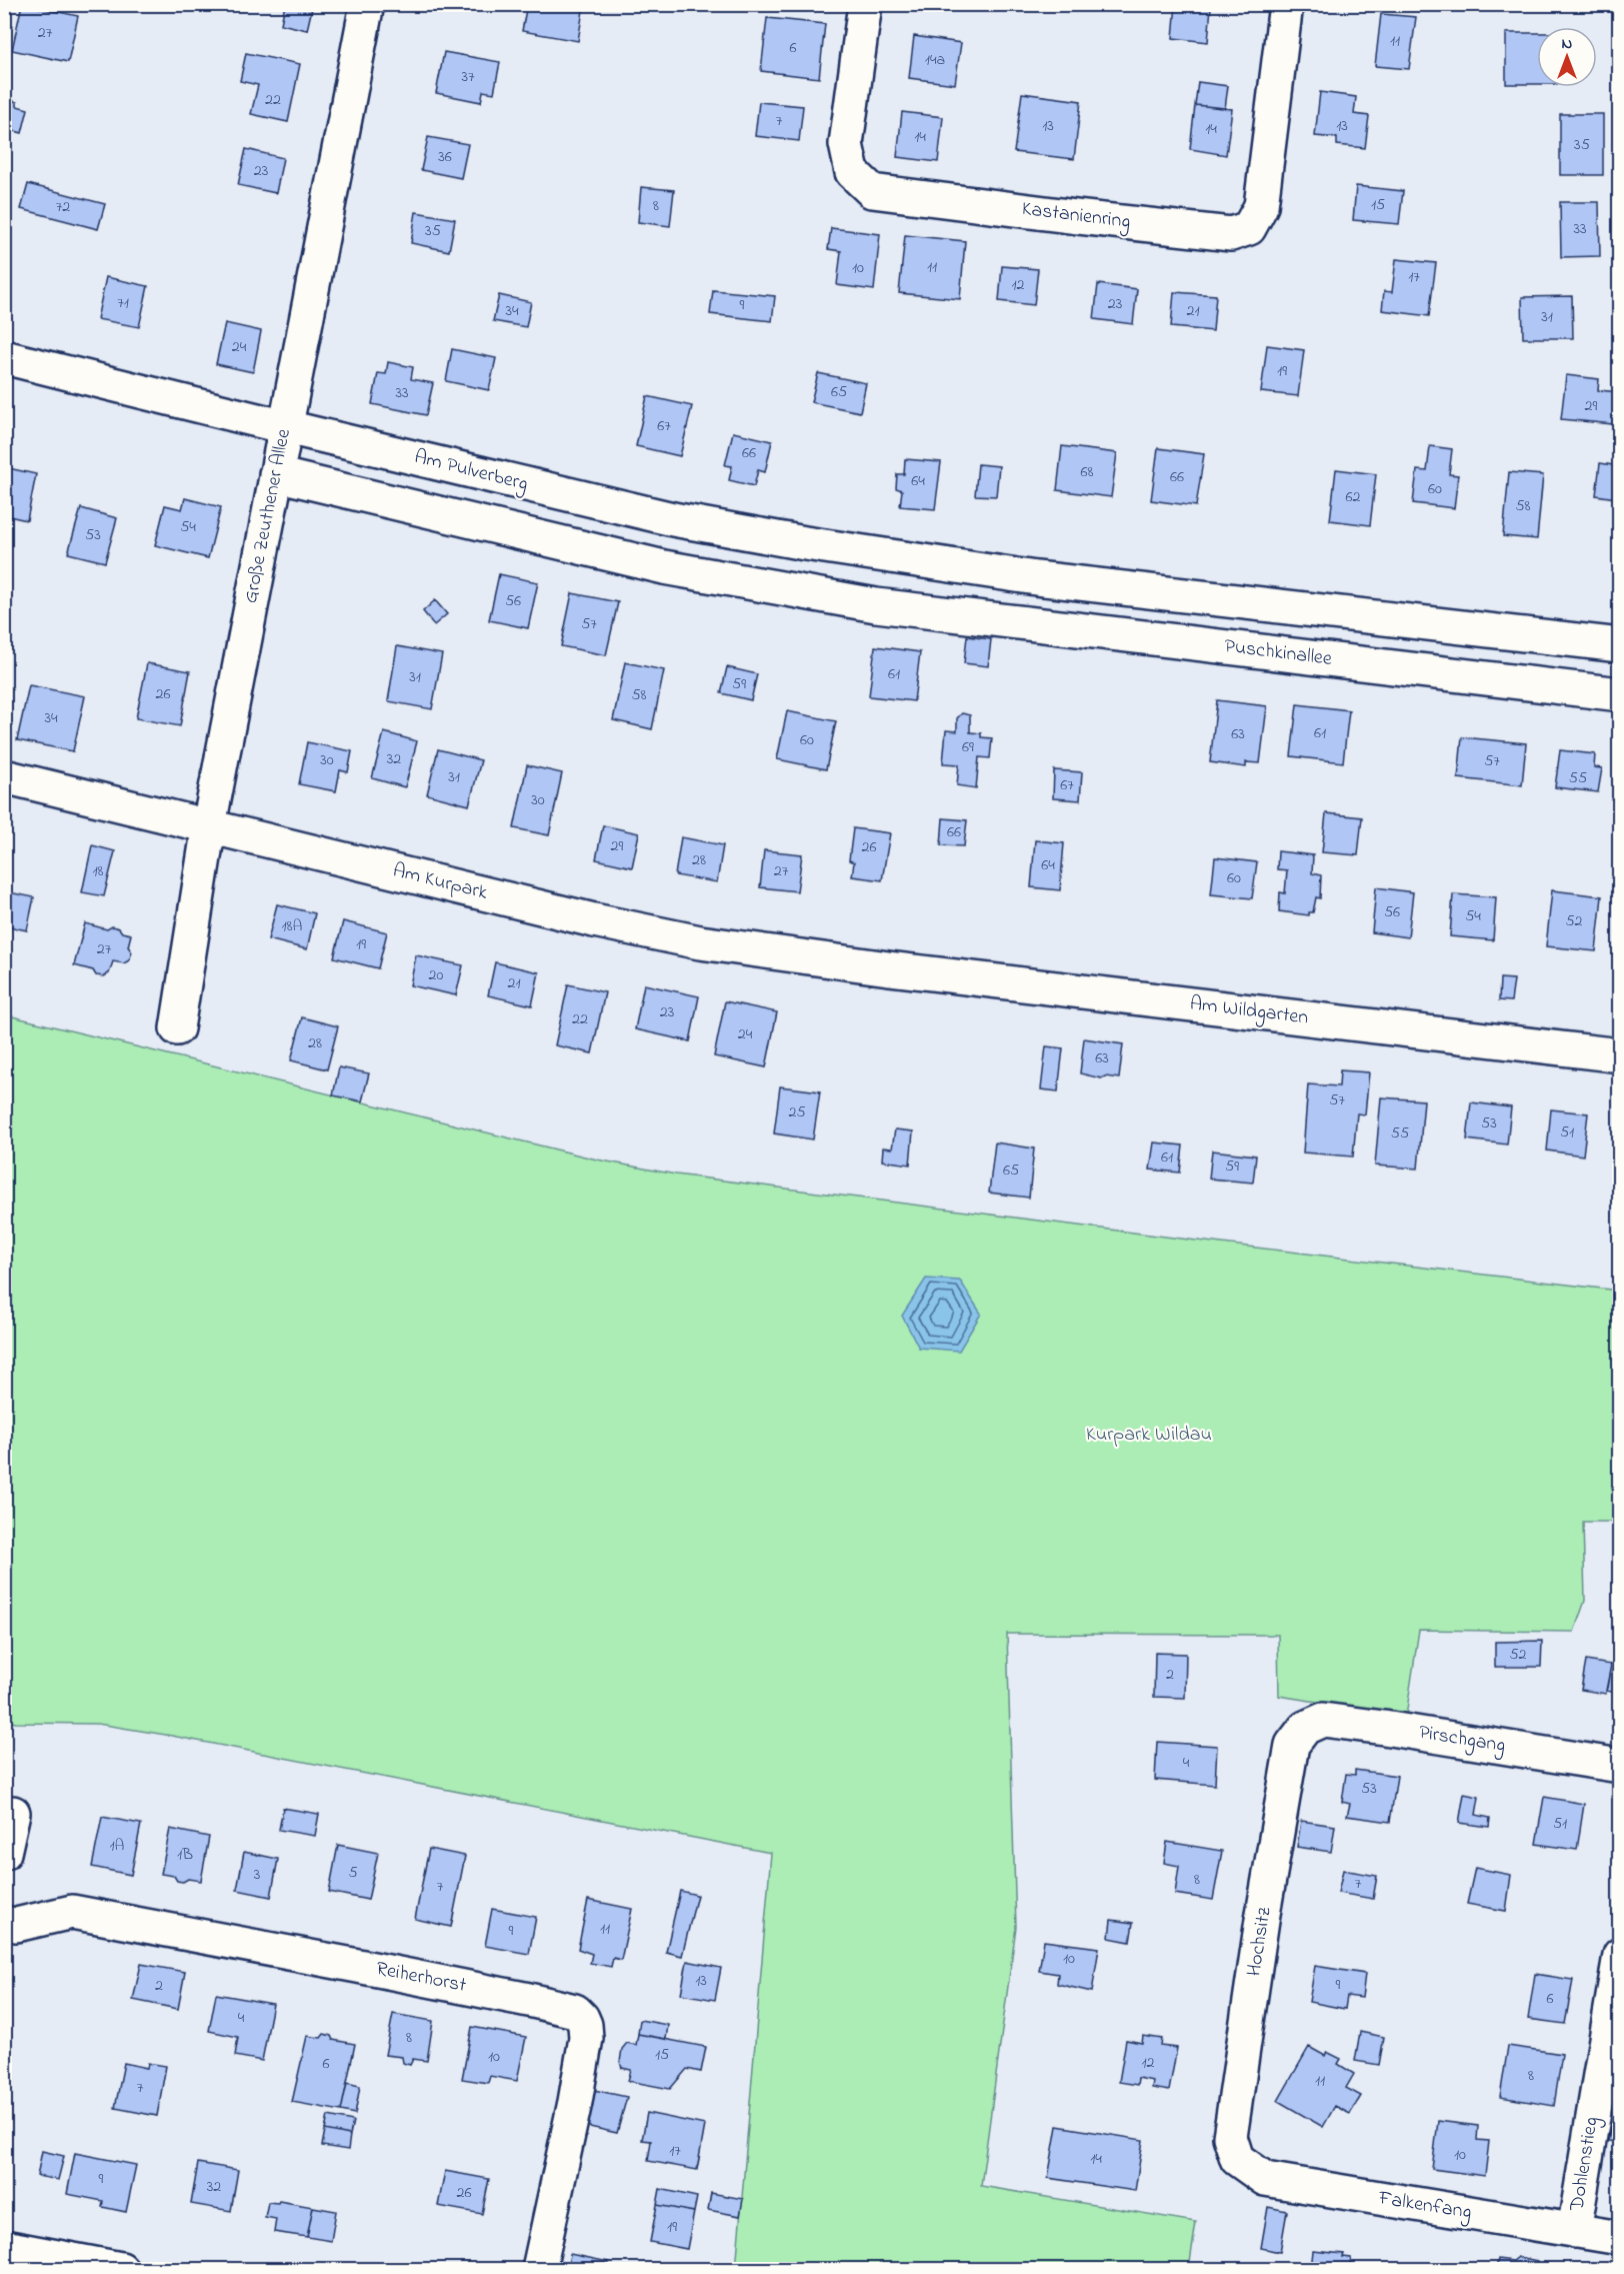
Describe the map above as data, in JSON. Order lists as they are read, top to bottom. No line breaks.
{"streets":{"street":["Kastanienring","Am Pulverberg","Große Zeuthener Allee","Puschkinallee","Am Kurpark","Am Wildgarten","Pirschgang","Hochsitz","Reiherhorst","Dohlenstieg","Falkenfang"]},"crossings":[["Am Pulverberg","Große Zeuthener Allee"],["Große Zeuthener Allee","Puschkinallee"],["Große Zeuthener Allee","Am Kurpark"],["Am Kurpark","Am Wildgarten"],["Pirschgang","Hochsitz"],["Hochsitz","Falkenfang"],["Dohlenstieg","Falkenfang"]],"parks":["Kurpark Wildau"],"house_numbers":["27","11","6","14a","37","22","7","13","13","14","14","35","36","23","15","8","72","33","35","11","10","17","12","71","23","9","34","21","31","24","19","65","33","29","67","66","68","66","64","60","62","58","54","53","56","57","61","31","59","26","58","34","61","63","60","69","32","30","57","31","55","67","30","66","29","26","28","64","18","27","60","56","54","52","18A","19","27","20","21","23","22","24","28","63","57","25","53","51","55","61","59","65","52","2","4","53","51","1A","1B","5","3","8","7","7","11","9","10","13","9","2","6","4","8","15","10","12","6","8","11","7","17","10","14","9","32","26","19"],"north":"top"}
